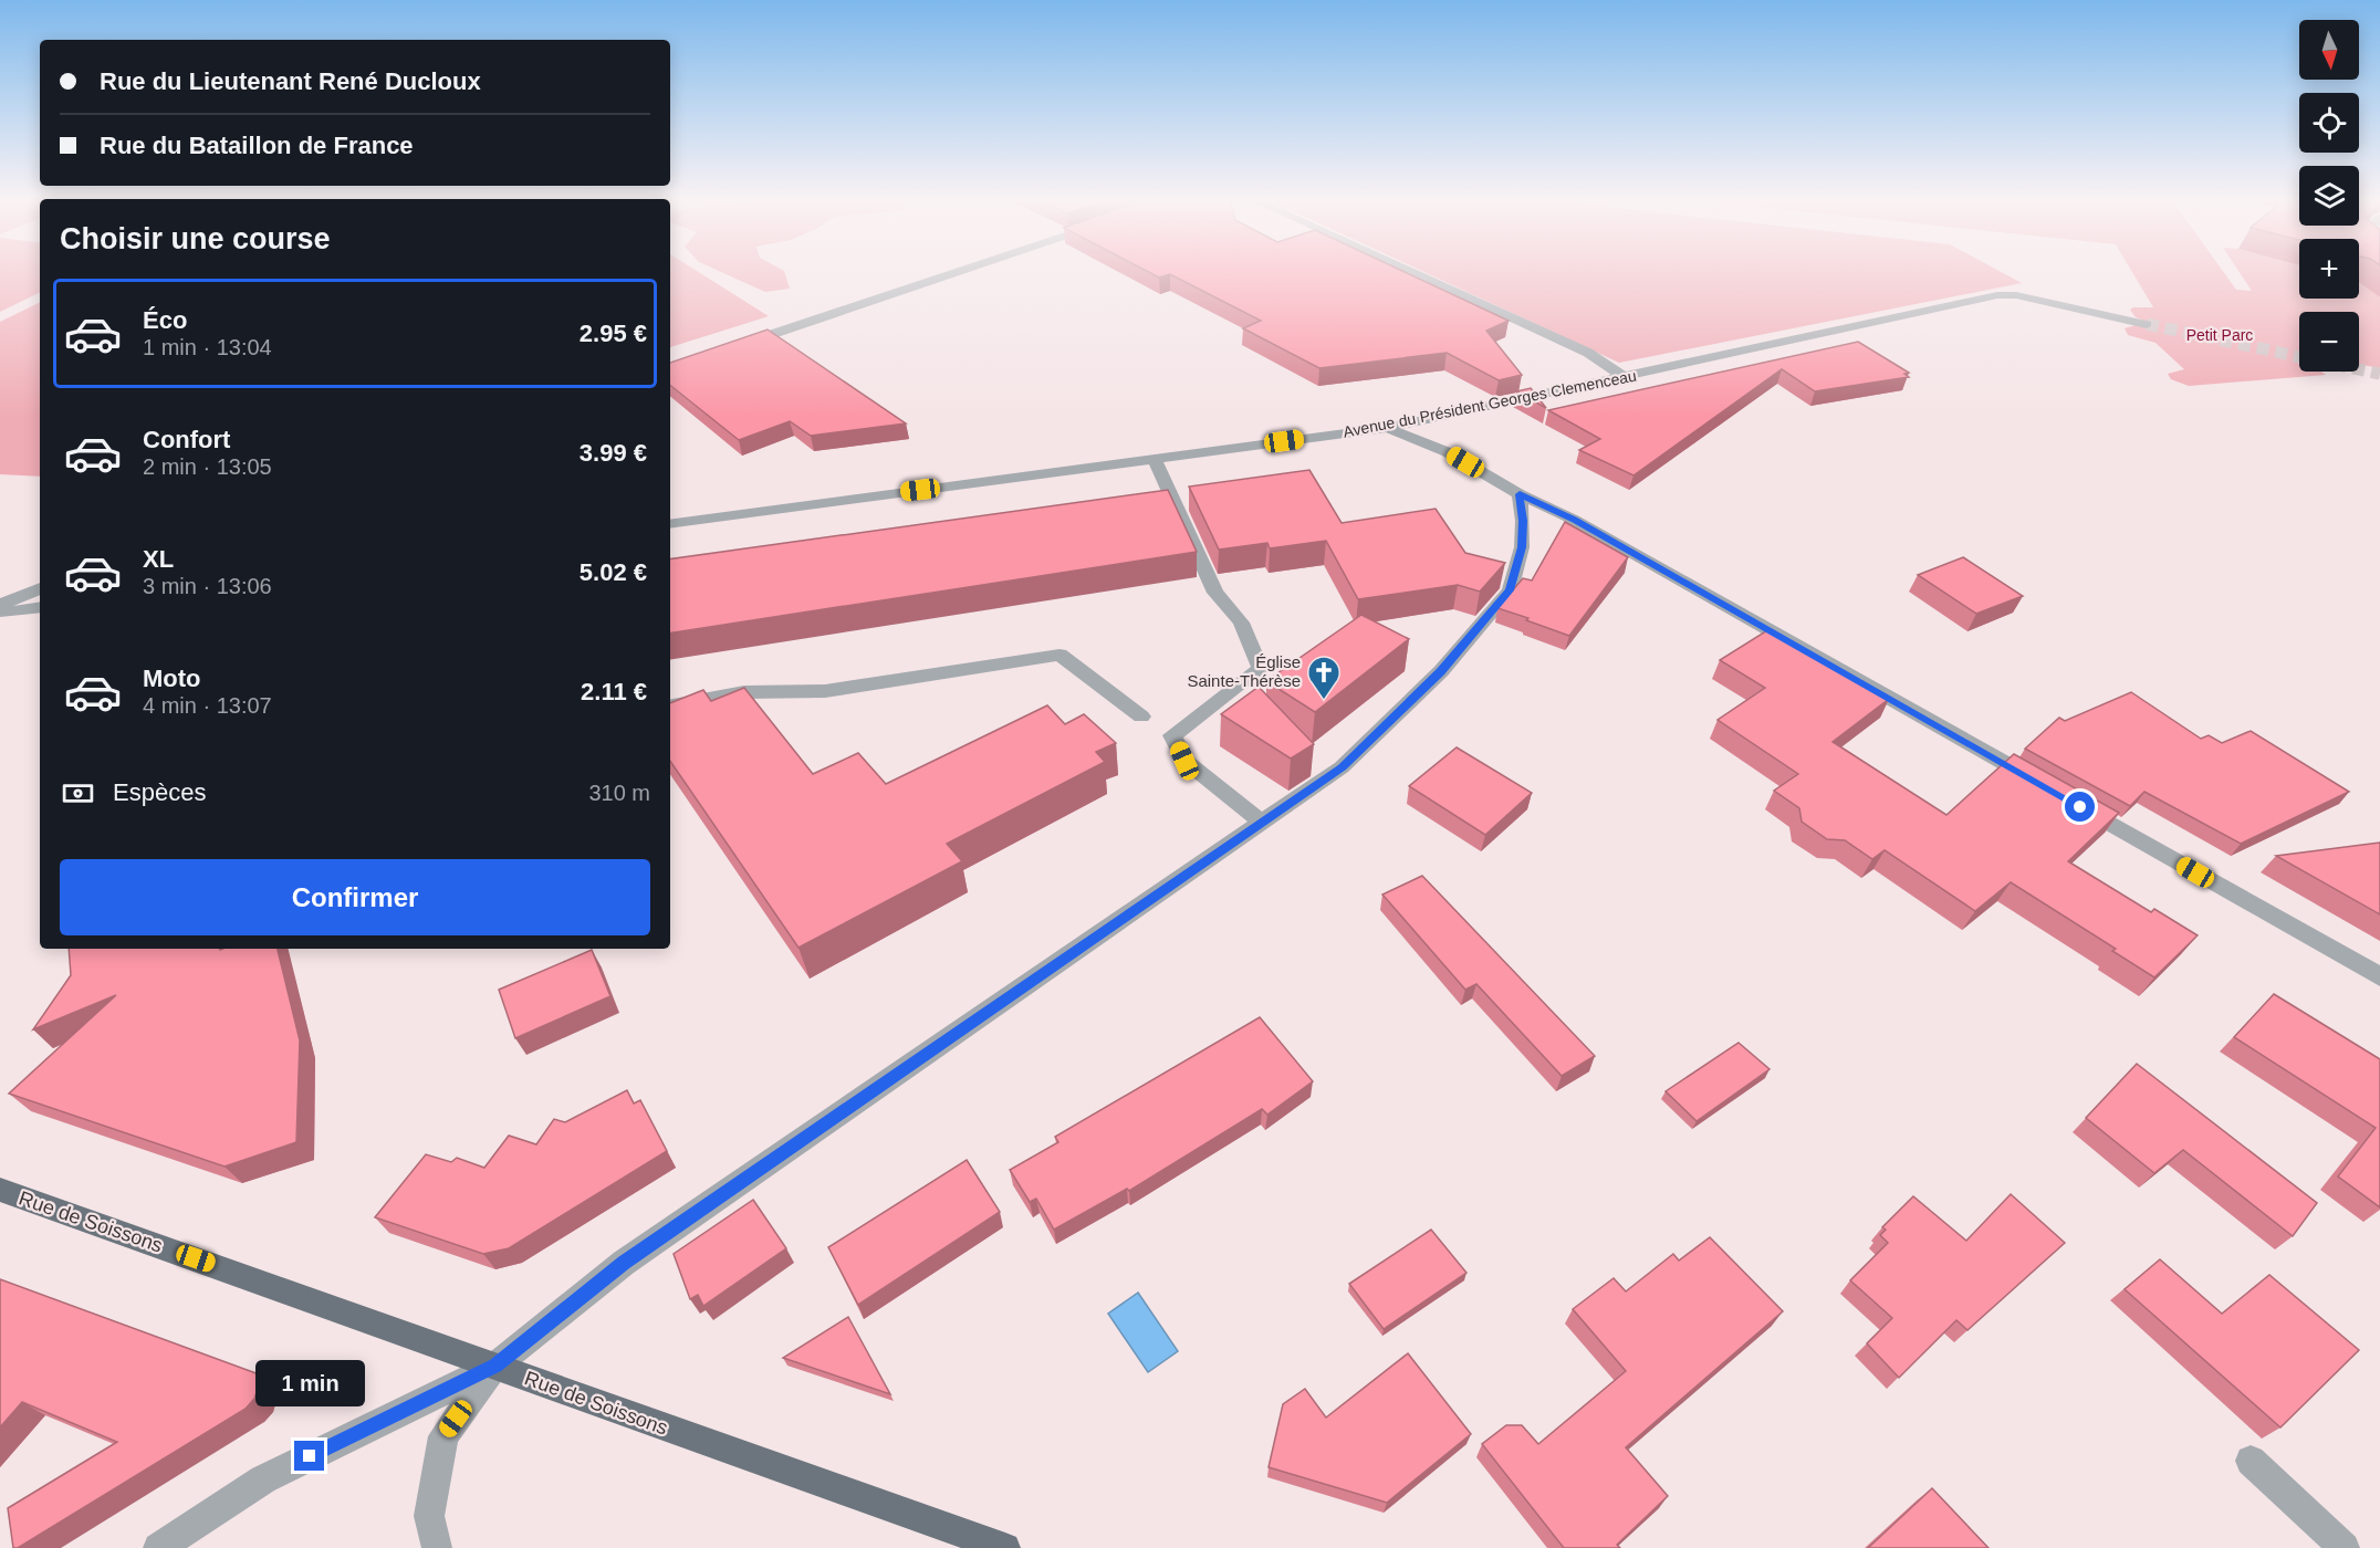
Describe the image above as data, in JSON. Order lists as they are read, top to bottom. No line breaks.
{"streets":{"main road":["Rue de Soissons"],"street":["Avenue du Président Georges Clemenceau"]},"parks":["Petit Parc"],"places":{"church":["Église Sainte-Thérèse"]},"north":"bottom","page":{"map_buttons":["+","−"],"banner":["Rue du Lieutenant René Ducloux","Rue du Bataillon de France"],"heading":"Choisir une course","list":[{"name":"Éco","note":"1 min · 13:04","value":"2.95 €"},{"name":"Confort","note":"2 min · 13:05","value":"3.99 €"},{"name":"XL","note":"3 min · 13:06","value":"5.02 €"},{"name":"Moto","note":"4 min · 13:07","value":"2.11 €"}],"pay":["Espèces","310 m"],"buttons":"Confirmer","bubble":"1 min"}}
